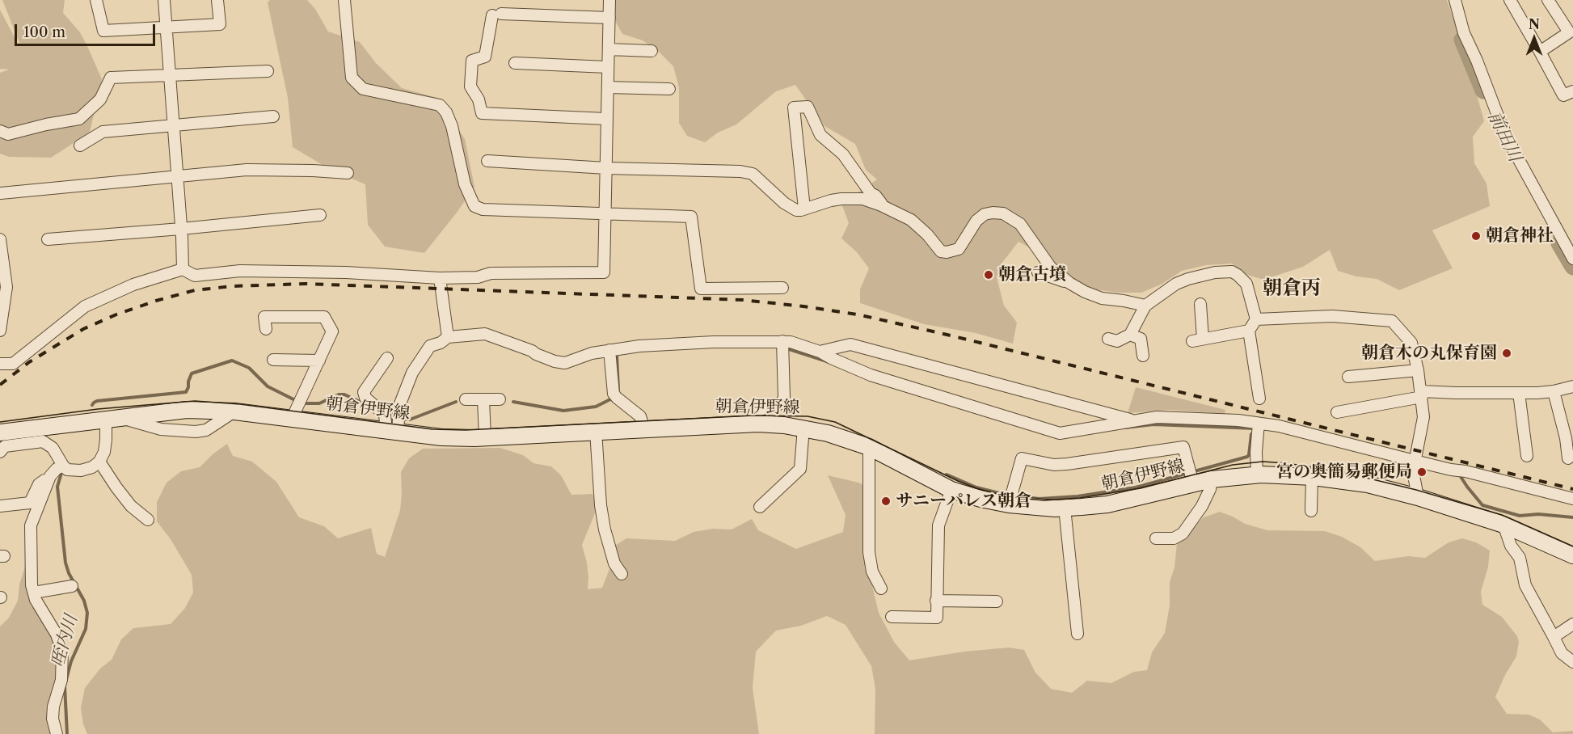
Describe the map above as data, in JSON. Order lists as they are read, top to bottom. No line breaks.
{"streets":{"main road":["朝倉伊野線"]},"districts":["朝倉丙"],"water":["前田川","咥内川"],"places":["朝倉神社","朝倉古墳","朝倉木の丸保育園","宮の奥簡易郵便局","サニーパレス朝倉"],"scale_bar":"100 m","north":"top"}
